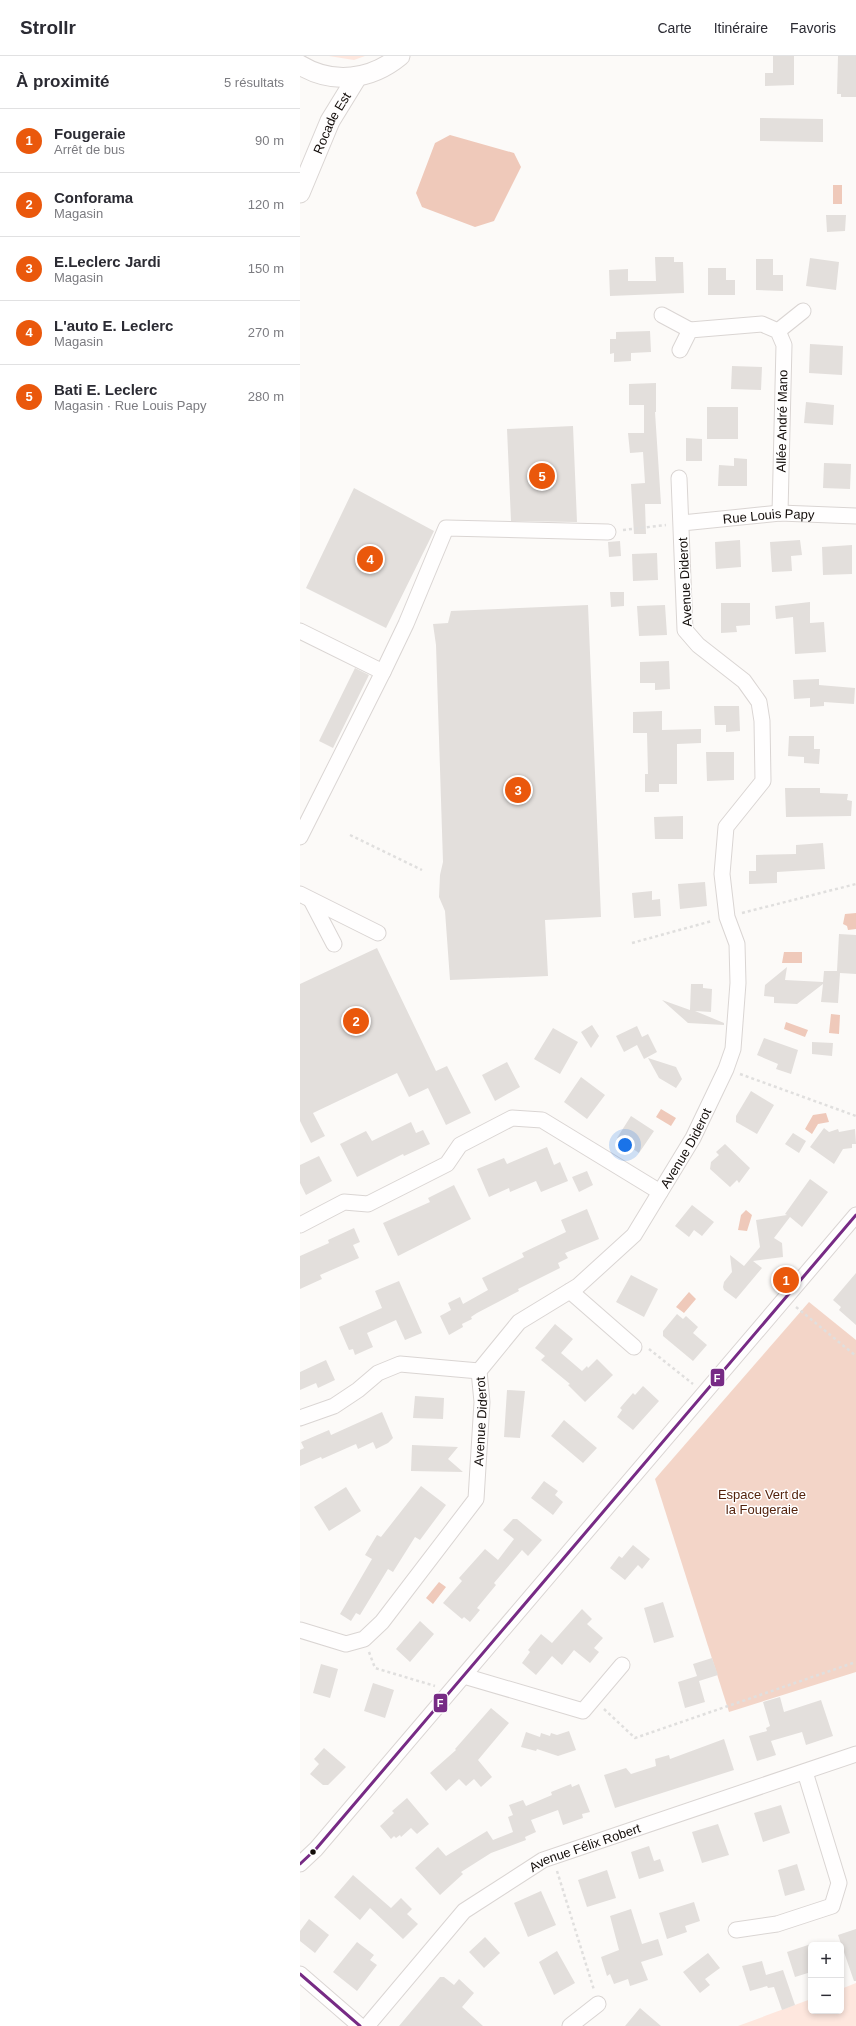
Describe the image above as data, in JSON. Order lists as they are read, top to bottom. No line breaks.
{"streets":{"main road":["Rocade Est"],"street":["Allée André Mano","Rue Louis Papy","Avenue Diderot","Avenue Félix Robert"]},"crossings":[["Allée André Mano","Rue Louis Papy"],["Rue Louis Papy","Avenue Diderot"]],"parks":["Espace Vert de la Fougeraie"],"lines":["transit line F"],"page":{"header":"Strollr","nav":["Carte","Itinéraire","Favoris"],"heading":["À proximité","5 résultats"],"list":[{"mark":"1","name":"Fougeraie","note":"Arrêt de bus","value":"90 m"},{"mark":"2","name":"Conforama","note":"Magasin","value":"120 m"},{"mark":"3","name":"E.Leclerc Jardi","note":"Magasin","value":"150 m"},{"mark":"4","name":"L'auto E. Leclerc","note":"Magasin","value":"270 m"},{"mark":"5","name":"Bati E. Leclerc","note":"Magasin · Rue Louis Papy","value":"280 m"}],"pins":["5","4","3","2","1"],"map_buttons":["+","−"]}}
